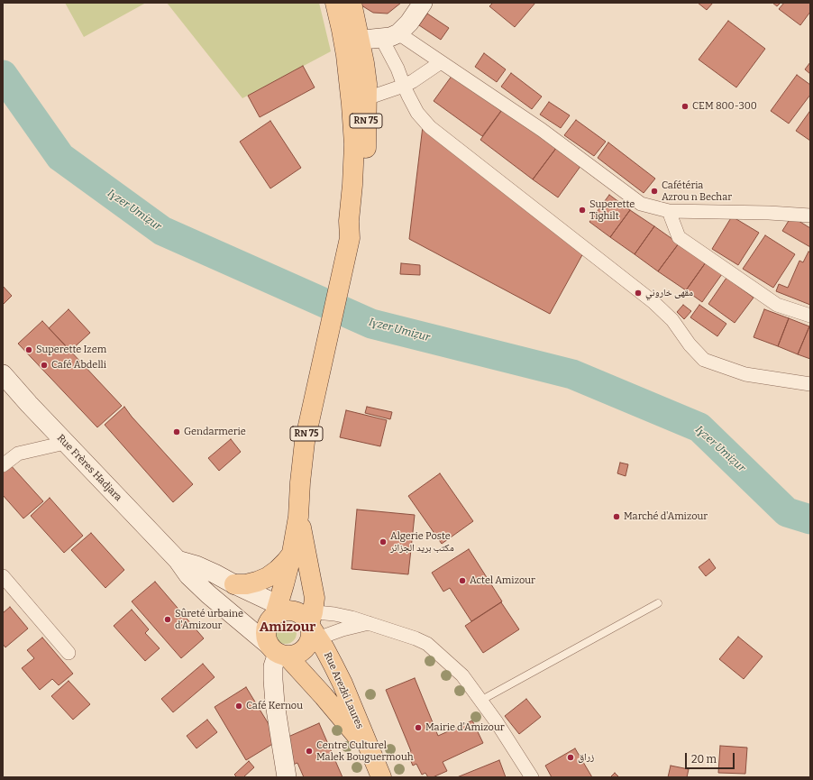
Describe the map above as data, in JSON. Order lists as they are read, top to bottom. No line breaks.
{"streets":{"main road":["RN 75","Rue Frères Hadjara","Rue Arezki Laures"]},"crossings":[["RN 75","Rue Frères Hadjara"],["RN 75","Rue Arezki Laures"],["Rue Frères Hadjara","Rue Arezki Laures"]],"districts":["Amizour"],"water":["Iɣzer Umiẓur"],"places":["CEM 800-300","Cafétéria Azrou n Bechar","Superette Tighilt","مقهى خاروني","Superette Izem","Café Abdelli","Gendarmerie","Marché d'Amizour","Algerie Poste مكتب بريد الجزائر","Actel Amizour","Sûreté urbaine d'Amizour","Café Kernou","Mairie d'Amizour","Centre Culturel Malek Bouguermouh","زراق"],"scale_bar":"20 m"}
